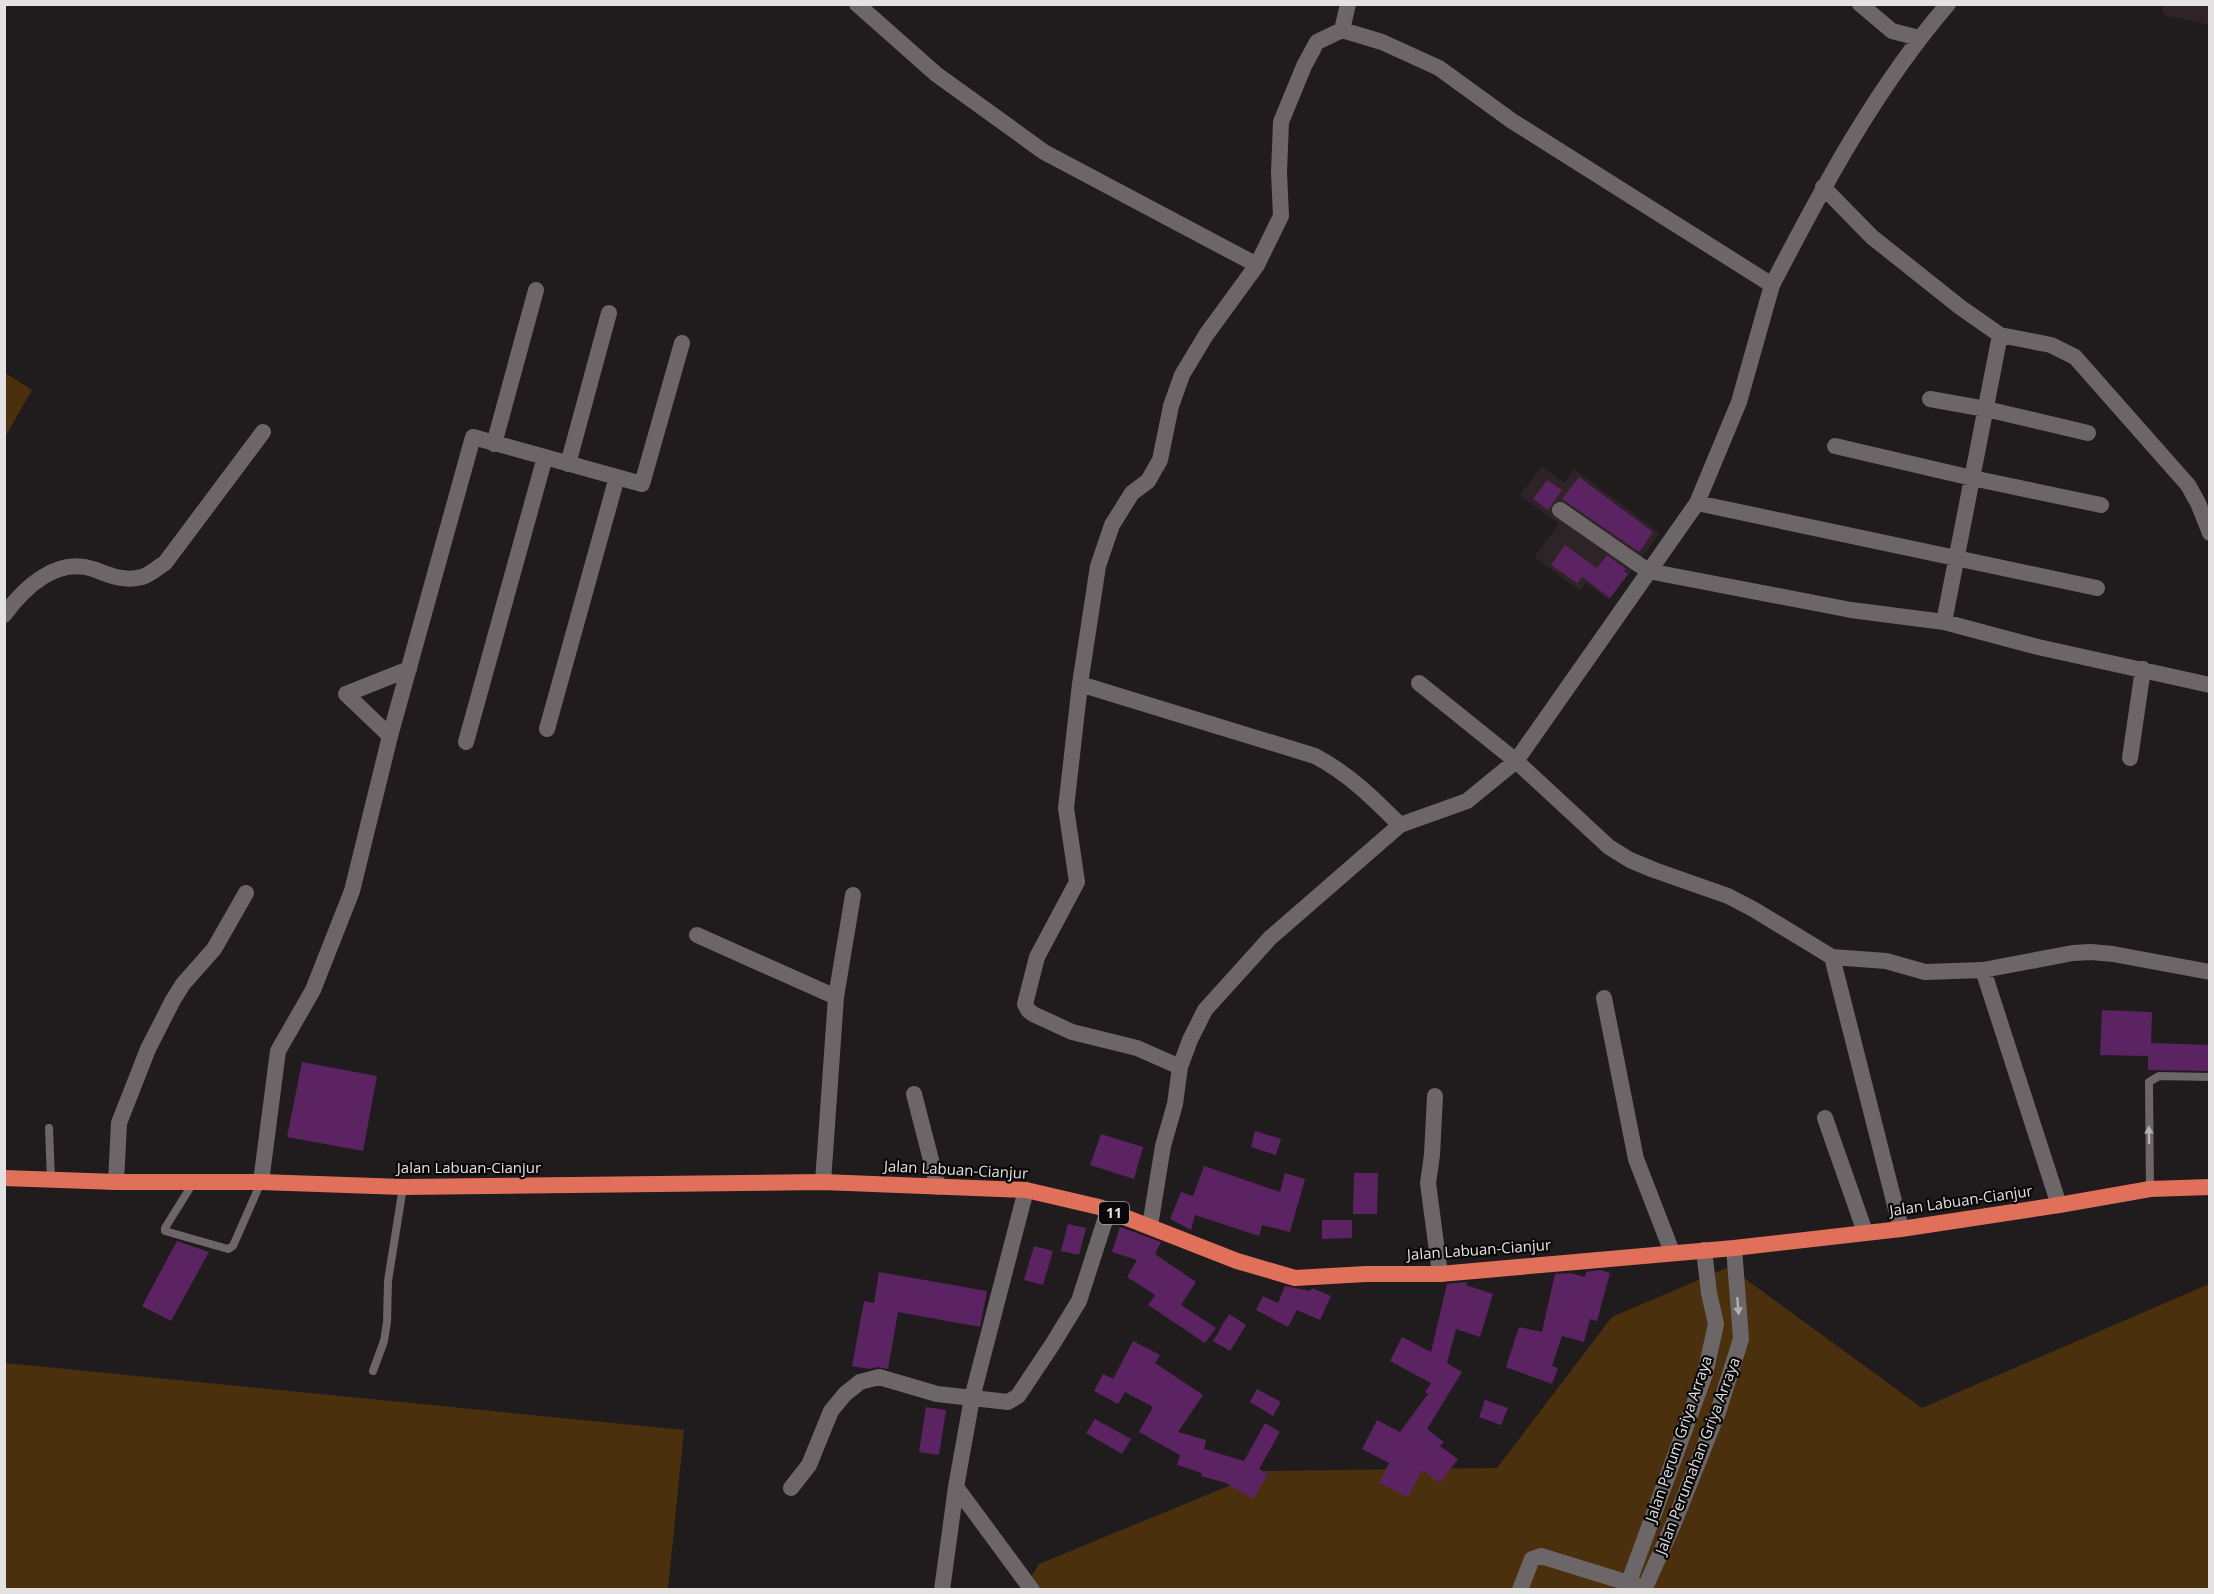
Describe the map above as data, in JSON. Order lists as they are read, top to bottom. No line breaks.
{"streets":{"highway":["Jalan Labuan-Cianjur","11"],"street":["Jalan Perum Griya Arraya","Jalan Perumahan Griya Arraya"]},"crossings":[["Jalan Labuan-Cianjur","Jalan Perum Griya Arraya"],["Jalan Labuan-Cianjur","Jalan Perumahan Griya Arraya"],["Jalan Perum Griya Arraya","Jalan Perumahan Griya Arraya"]],"one_way":["Jalan Perumahan Griya Arraya"]}
